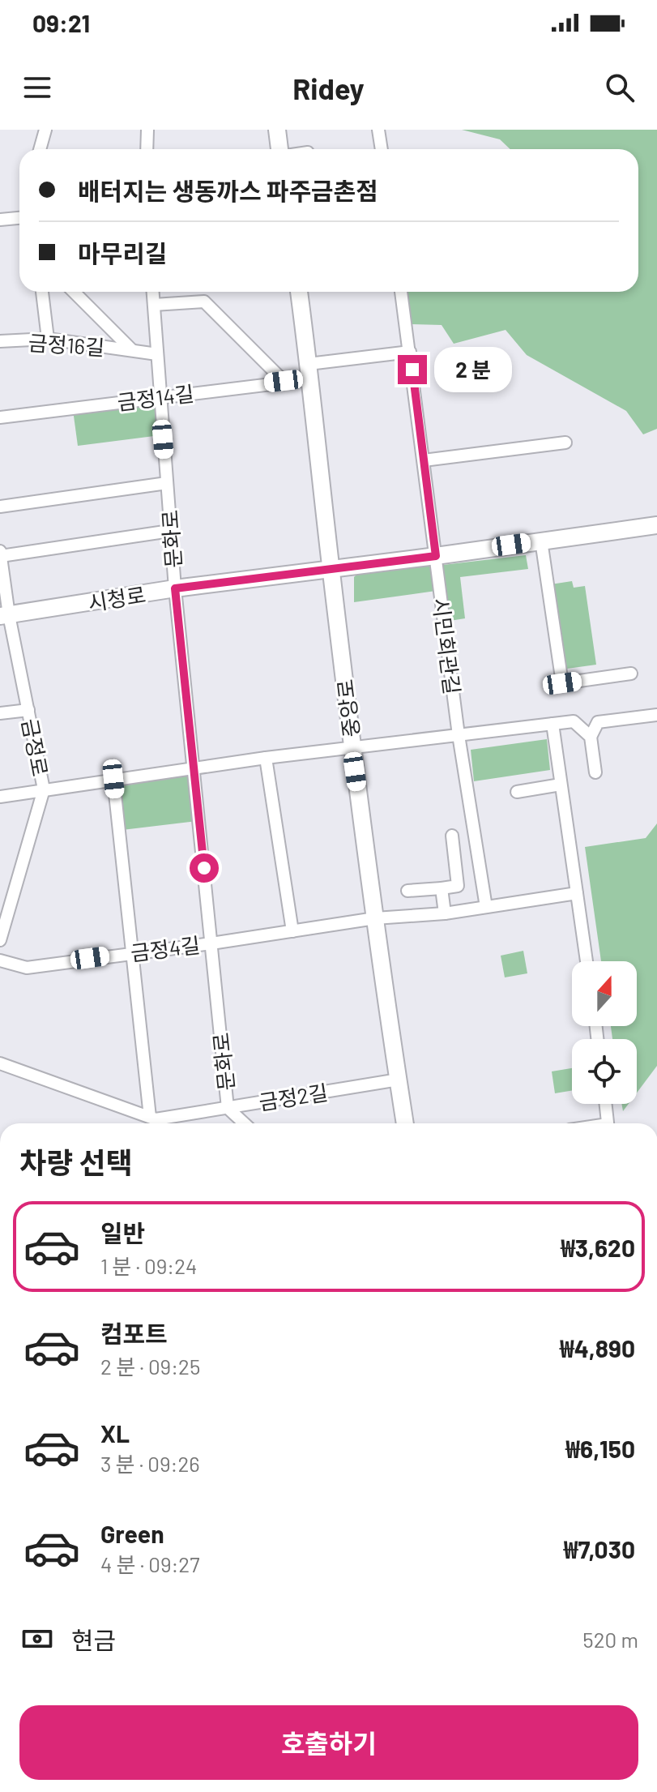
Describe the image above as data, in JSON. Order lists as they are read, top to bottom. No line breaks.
{"streets":{"main road":["시청로","중앙로"],"street":["금정16길","금정14길","문화로","시민회관길","금정로","금정4길","금정2길"]},"crossings":[["금정16길","문화로"],["금정14길","문화로"],["금정14길","시민회관길"],["금정14길","중앙로"],["문화로","시청로"],["문화로","금정4길"],["문화로","금정2길"],["시청로","시민회관길"],["시청로","중앙로"],["시청로","금정로"],["시민회관길","금정4길"],["중앙로","금정4길"],["중앙로","금정2길"]],"north":"top","page":{"status":"09:21","header":"Ridey","banner":["배터지는 생동까스 파주금촌점","마무리길"],"bubble":"2 분","heading":"차량 선택","list":[{"name":"일반","note":"1 분 · 09:24","value":"₩3,620"},{"name":"컴포트","note":"2 분 · 09:25","value":"₩4,890"},{"name":"XL","note":"3 분 · 09:26","value":"₩6,150"},{"name":"Green","note":"4 분 · 09:27","value":"₩7,030"}],"pay":["현금","520 m"],"buttons":"호출하기"}}
